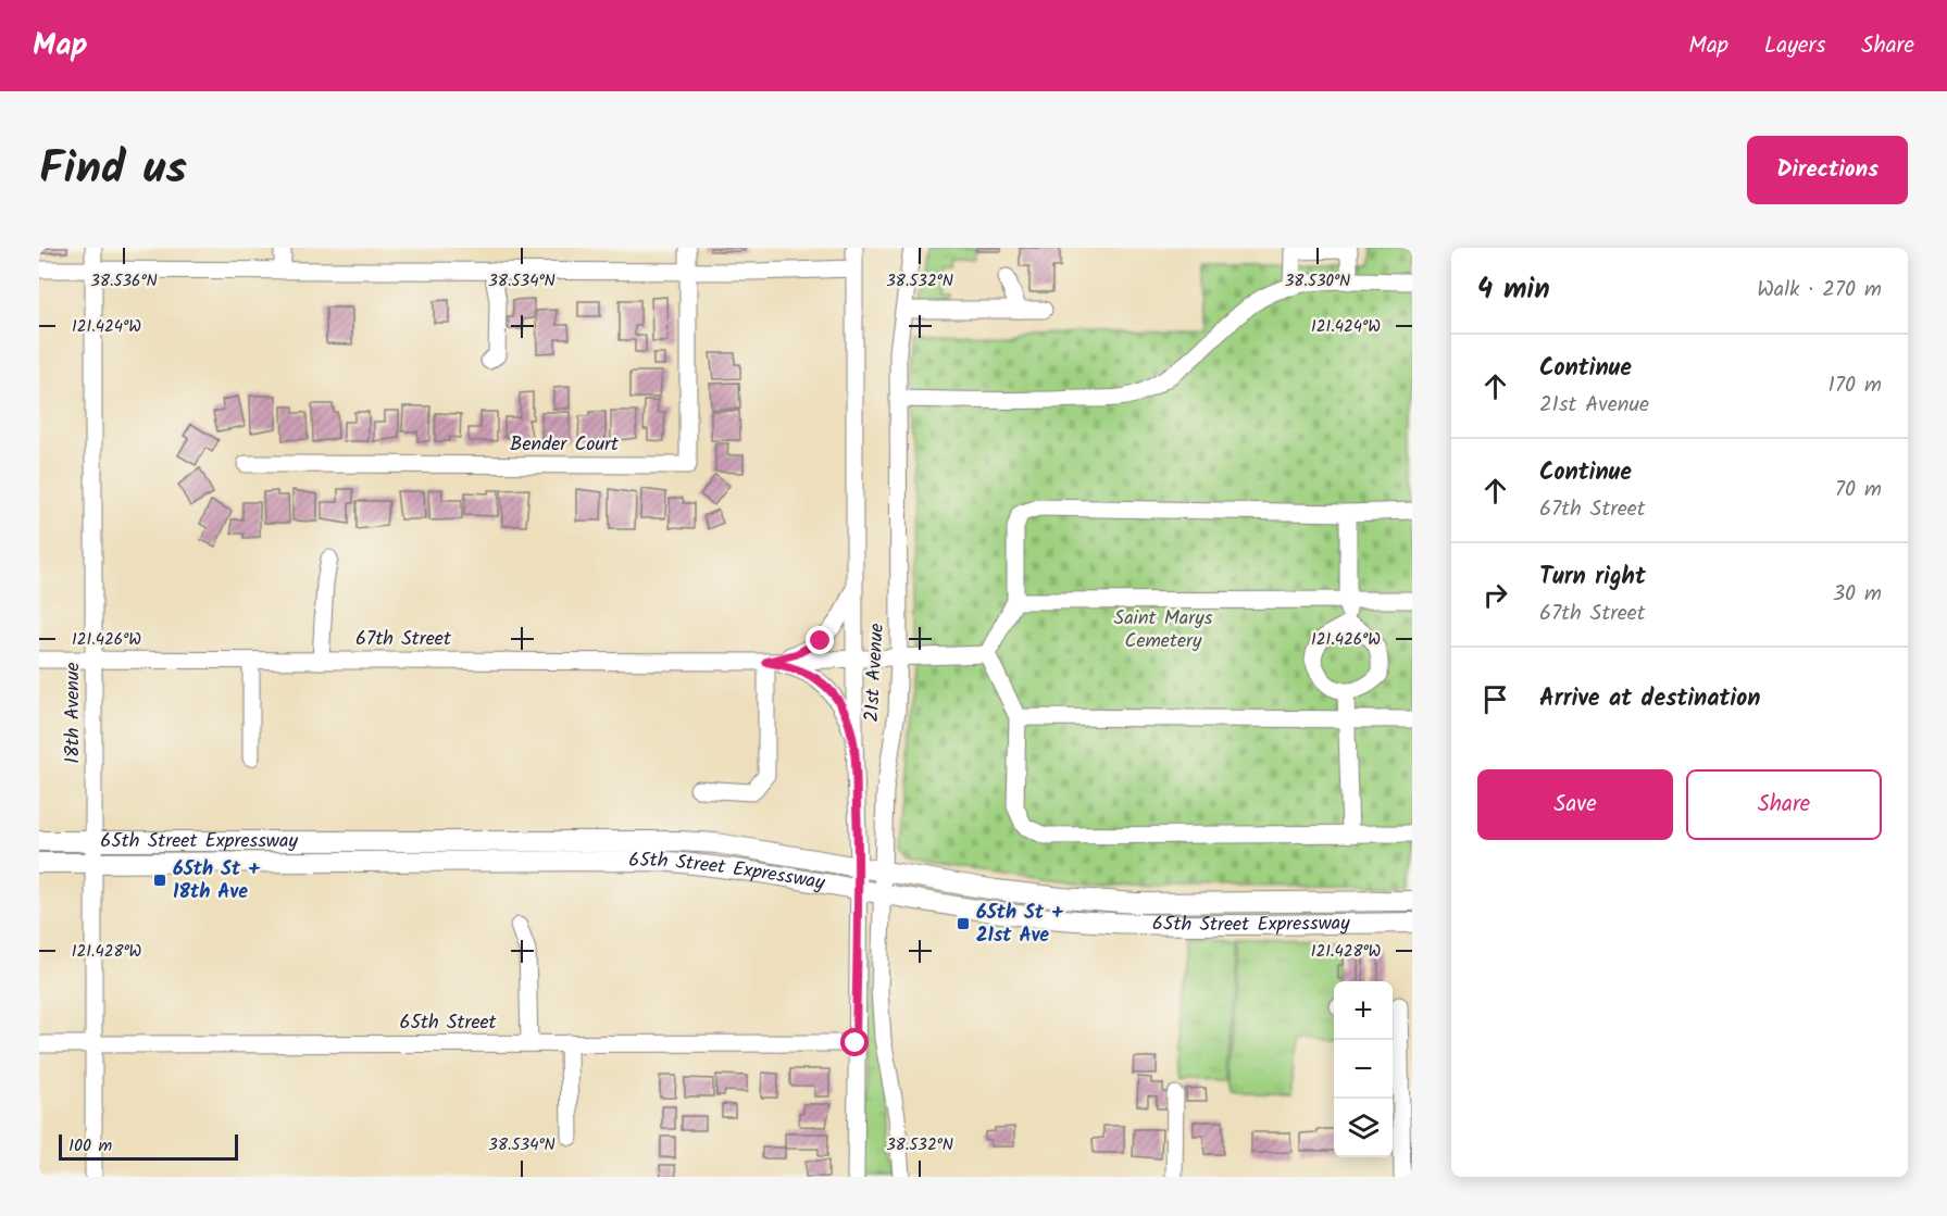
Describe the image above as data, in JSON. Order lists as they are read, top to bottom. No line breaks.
{"streets":{"main road":["65th Street Expressway"],"street":["Bender Court","67th Street","21st Avenue","18th Avenue","65th Street"]},"crossings":[["67th Street","21st Avenue"],["67th Street","18th Avenue"],["21st Avenue","65th Street Expressway"],["21st Avenue","65th Street"],["18th Avenue","65th Street Expressway"],["18th Avenue","65th Street"]],"parks":["Saint Marys Cemetery"],"places":{"transit":["65th St + 18th Ave","65th St + 21st Ave"]},"scale_bar":"100 m","page":{"header":"Map","nav":["Map","Layers","Share"],"title":"Find us","buttons":["Directions",["Save","Share"]],"heading":["4 min","Walk · 270 m"],"list":[["Continue","21st Avenue","170 m"],["Continue","67th Street","70 m"],["Turn right","67th Street","30 m"],"Arrive at destination"],"map_buttons":["+","−"],"scale":"100 m"},"coordinates":["38.536°N","38.534°N","38.532°N","38.530°N","121.424°W","121.426°W","121.428°W"]}
